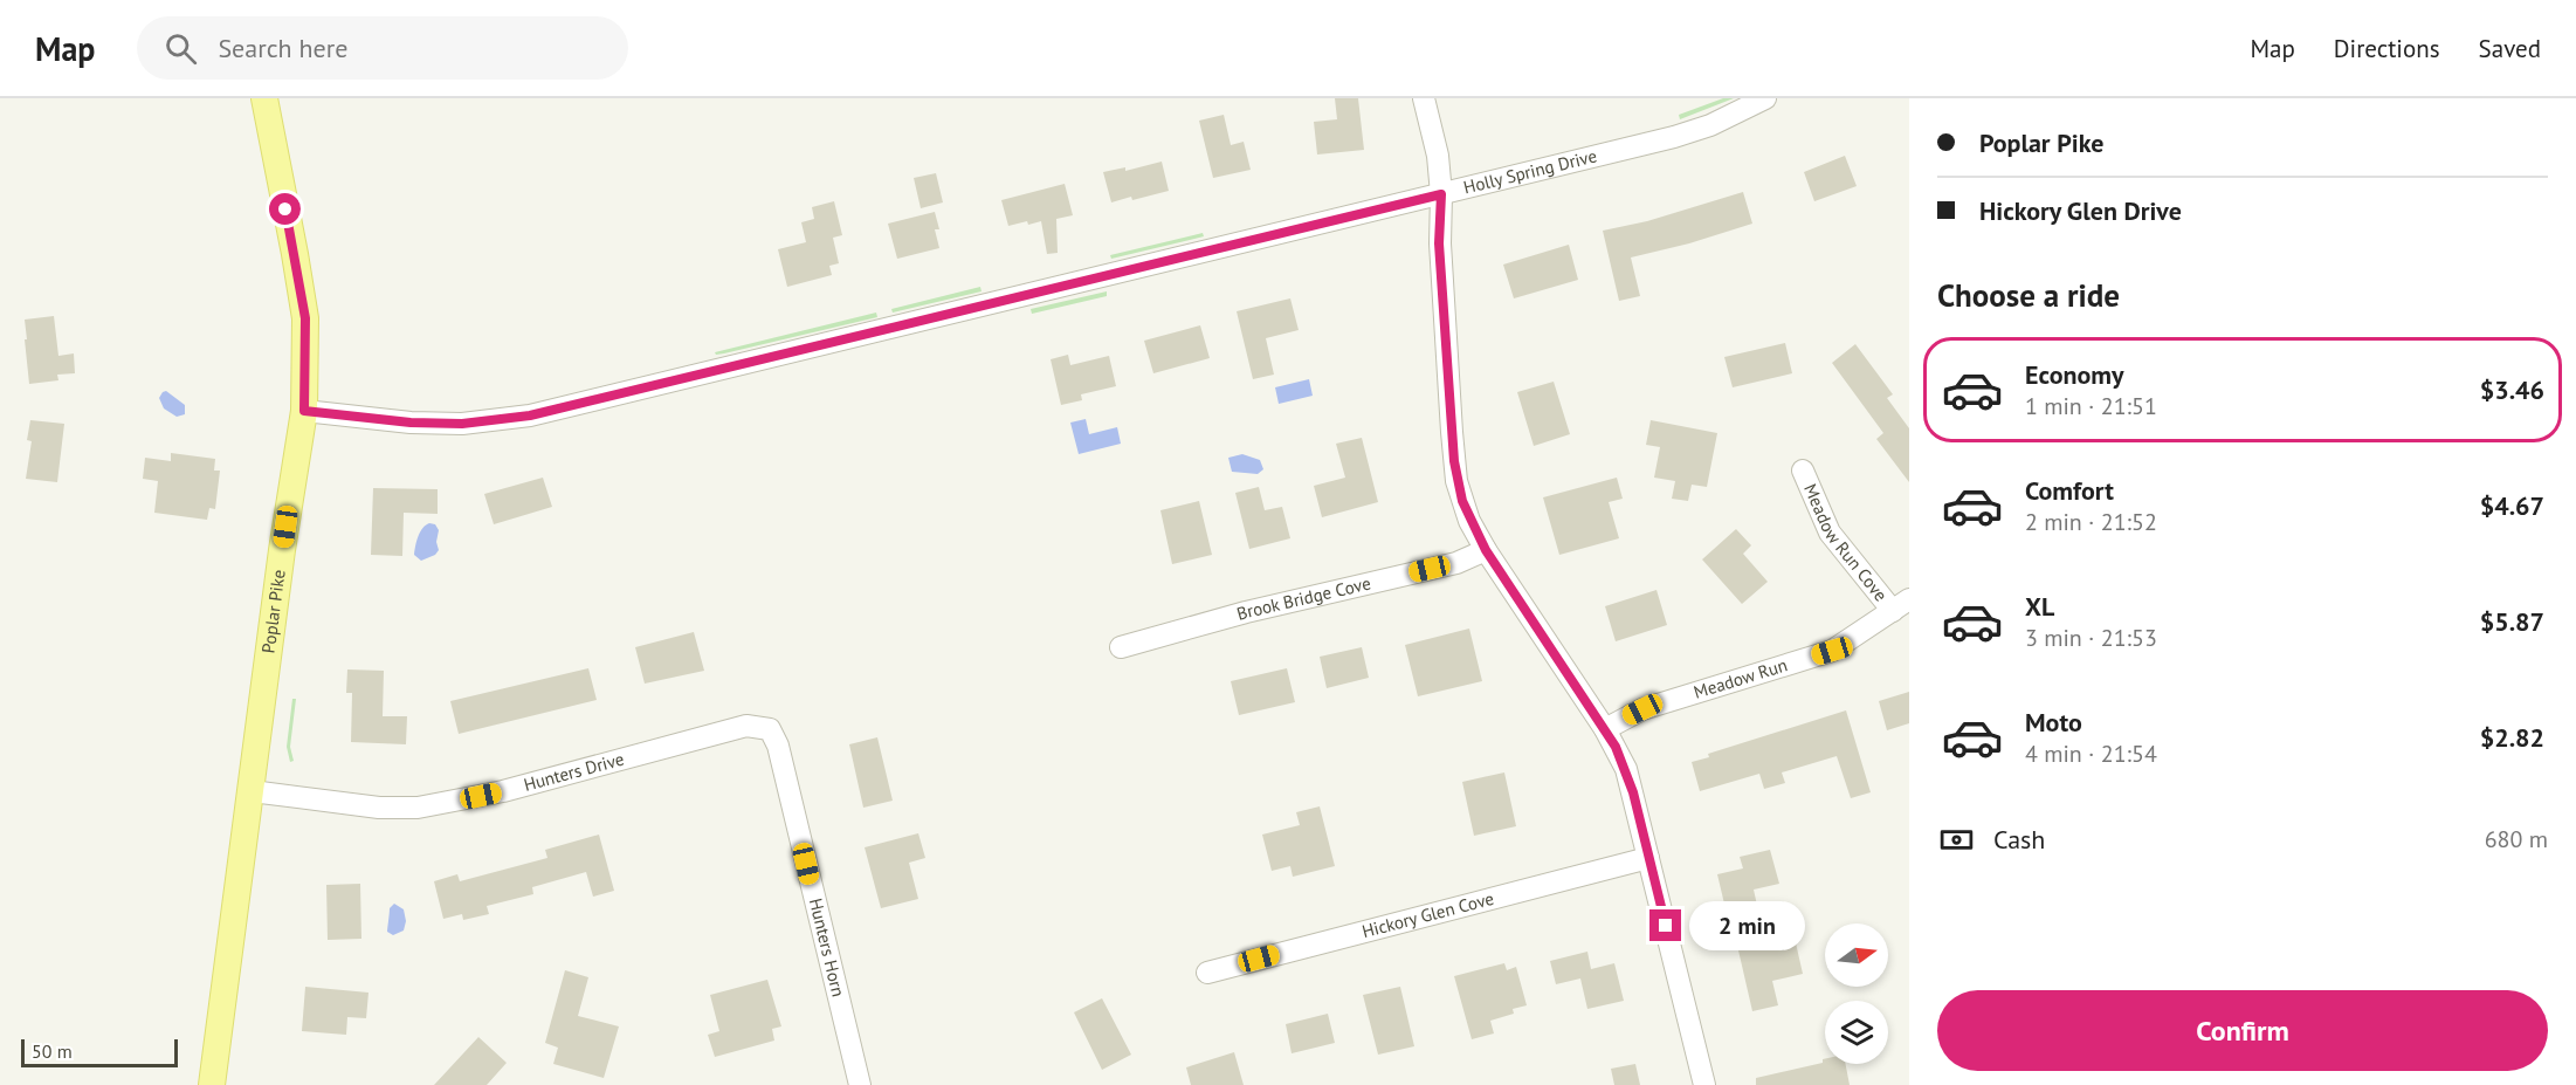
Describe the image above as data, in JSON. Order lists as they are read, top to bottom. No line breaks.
{"streets":{"main road":["Poplar Pike"],"street":["Holly Spring Drive","Meadow Run Cove","Brook Bridge Cove","Meadow Run","Hunters Drive","Hickory Glen Cove","Hunters Horn"]},"crossings":[["Holly Spring Drive","Poplar Pike"],["Meadow Run Cove","Meadow Run"],["Poplar Pike","Hunters Drive"],["Hunters Drive","Hunters Horn"]],"scale_bar":"50 m","north":"right","page":{"header":"Map","search":"Search here","nav":["Map","Directions","Saved"],"banner":["Poplar Pike","Hickory Glen Drive"],"heading":"Choose a ride","list":[{"name":"Economy","note":"1 min · 21:51","value":"$3.46"},{"name":"Comfort","note":"2 min · 21:52","value":"$4.67"},{"name":"XL","note":"3 min · 21:53","value":"$5.87"},{"name":"Moto","note":"4 min · 21:54","value":"$2.82"}],"pay":["Cash","680 m"],"bubble":"2 min","buttons":"Confirm","scale":"50 m"}}
